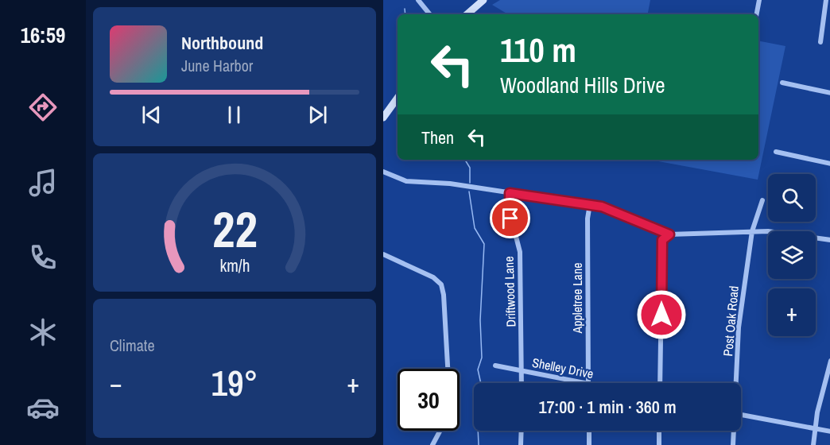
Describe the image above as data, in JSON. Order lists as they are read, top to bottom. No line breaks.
{"streets":{"street":["Driftwood Lane","Appletree Lane","Post Oak Road","Shelley Drive"]},"crossings":[["Driftwood Lane","Shelley Drive"],["Appletree Lane","Shelley Drive"]],"page":{"tabs":"16:59","turn":["110 m","Woodland Hills Drive"],"song":["Northbound","June Harbor"],"then":"Then","map_buttons":"+","tile":"Climate","heat":["−","19°","+"],"limit":"30","trip":"17:00 · 1 min · 360 m","gauge":["22","km/h"]}}
